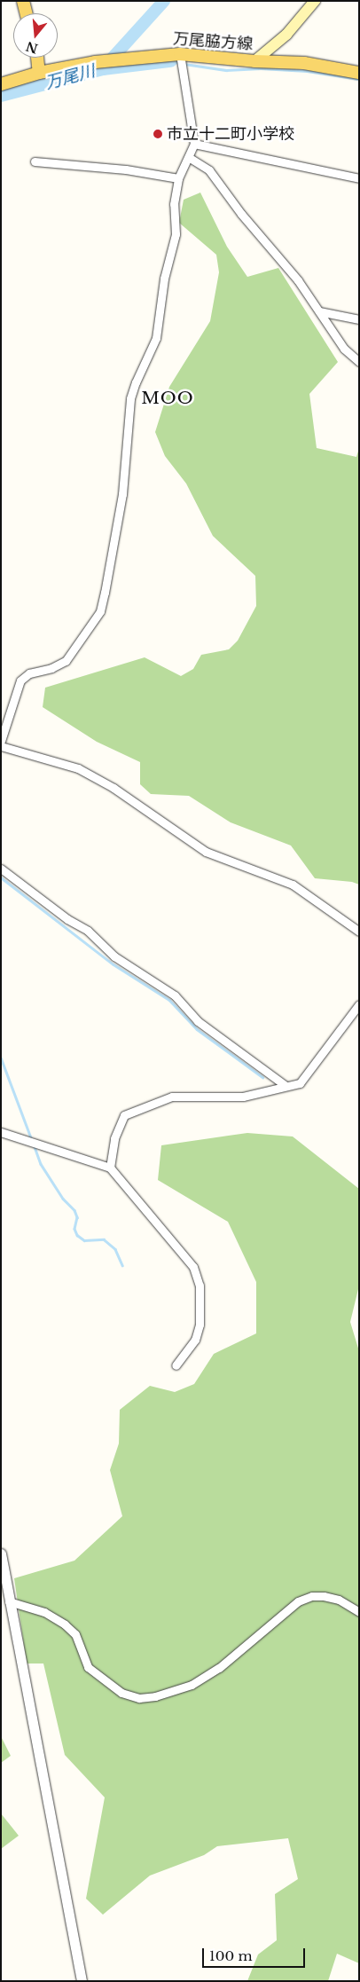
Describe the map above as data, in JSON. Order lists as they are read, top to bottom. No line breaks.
{"streets":{"main road":["万尾脇方線"]},"districts":["MOO"],"water":["万尾川"],"places":["市立十二町小学校"],"scale_bar":"100 m","north":"bottom"}
